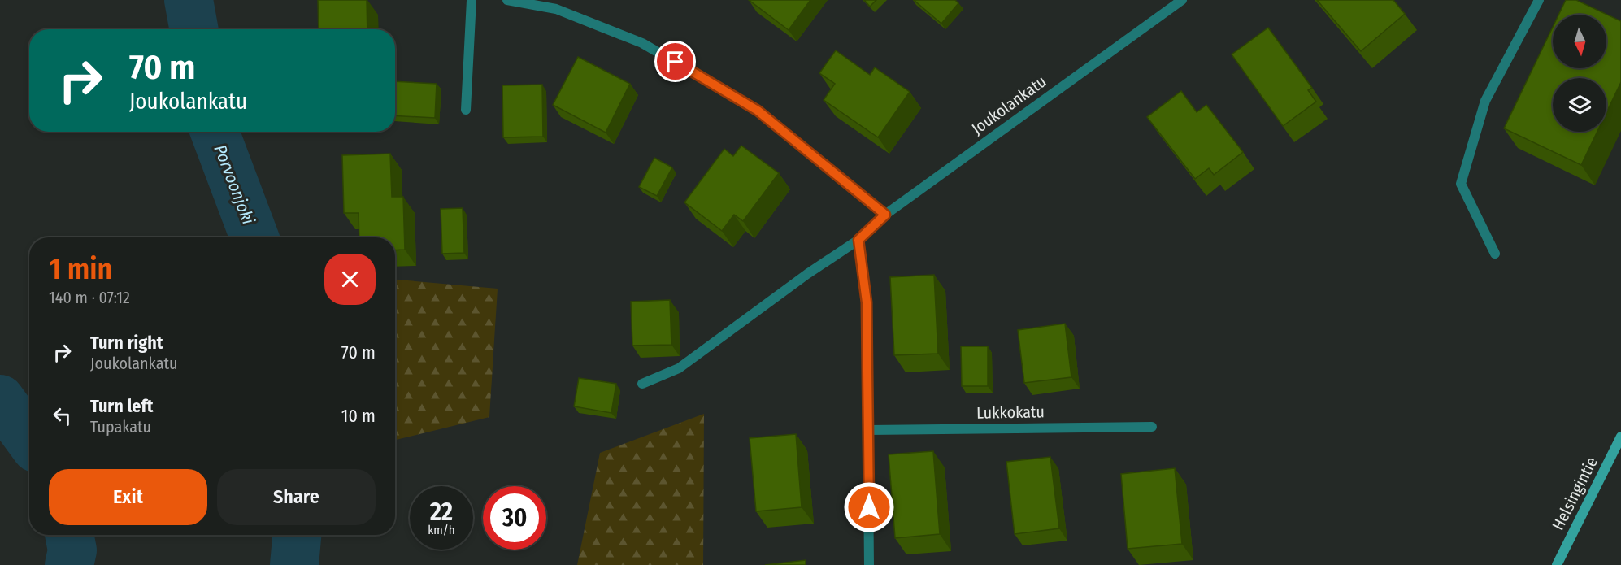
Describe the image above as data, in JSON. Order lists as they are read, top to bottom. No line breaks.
{"streets":{"main road":["Helsingintie"],"street":["Joukolankatu","Lukkokatu"]},"water":["Porvoonjoki"],"north":"bottom","page":{"turn":["70 m","Joukolankatu"],"heading":["1 min","140 m · 07:12"],"list":[{"name":"Turn right","note":"Joukolankatu","value":"70 m"},{"name":"Turn left","note":"Tupakatu","value":"10 m"}],"buttons":["Exit","Share"],"speed":"22 km/h","limit":"30"}}
